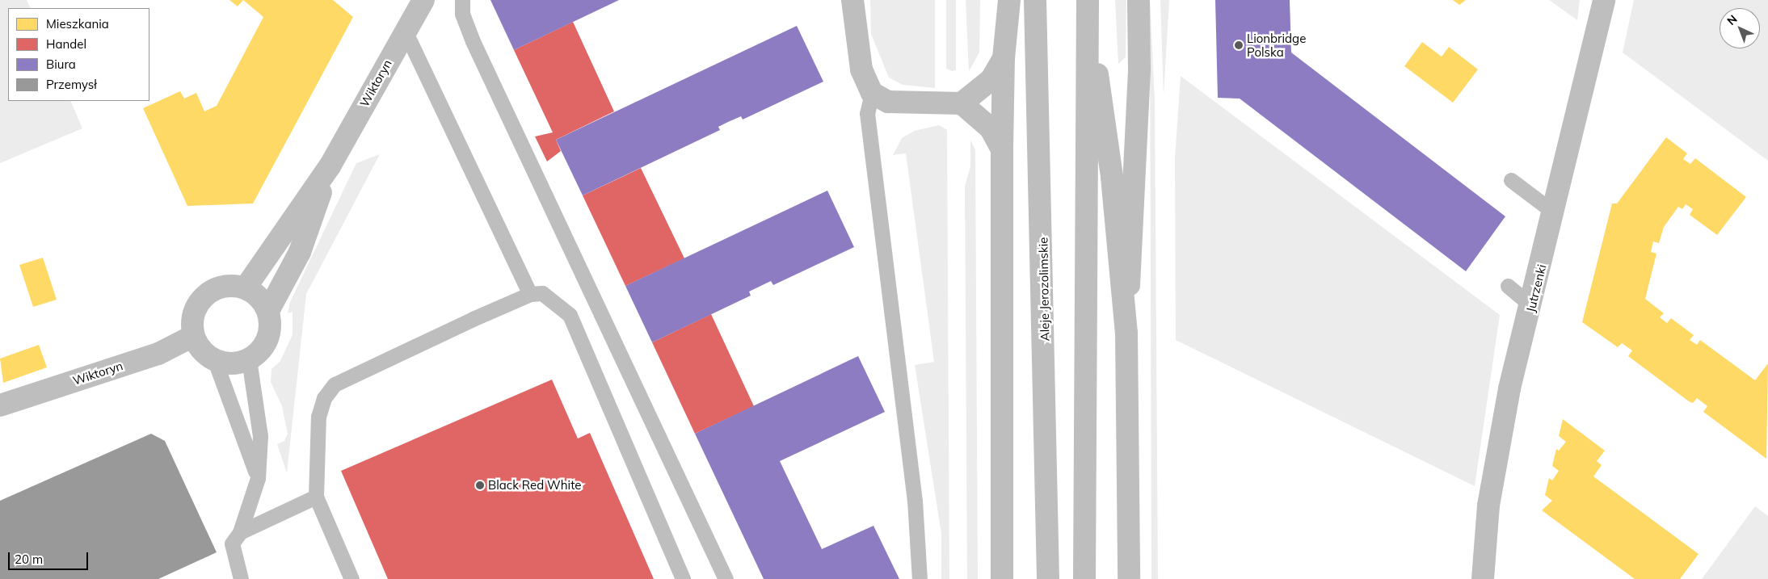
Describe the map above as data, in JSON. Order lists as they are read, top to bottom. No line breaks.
{"streets":{"street":["Wiktoryn","Jutrzenki","Aleje Jerozolimskie"]},"places":["Lionbridge Polska","Black Red White"],"legend":["Mieszkania","Handel","Biura","Przemysł"],"scale_bar":"20 m","north":"top left"}
